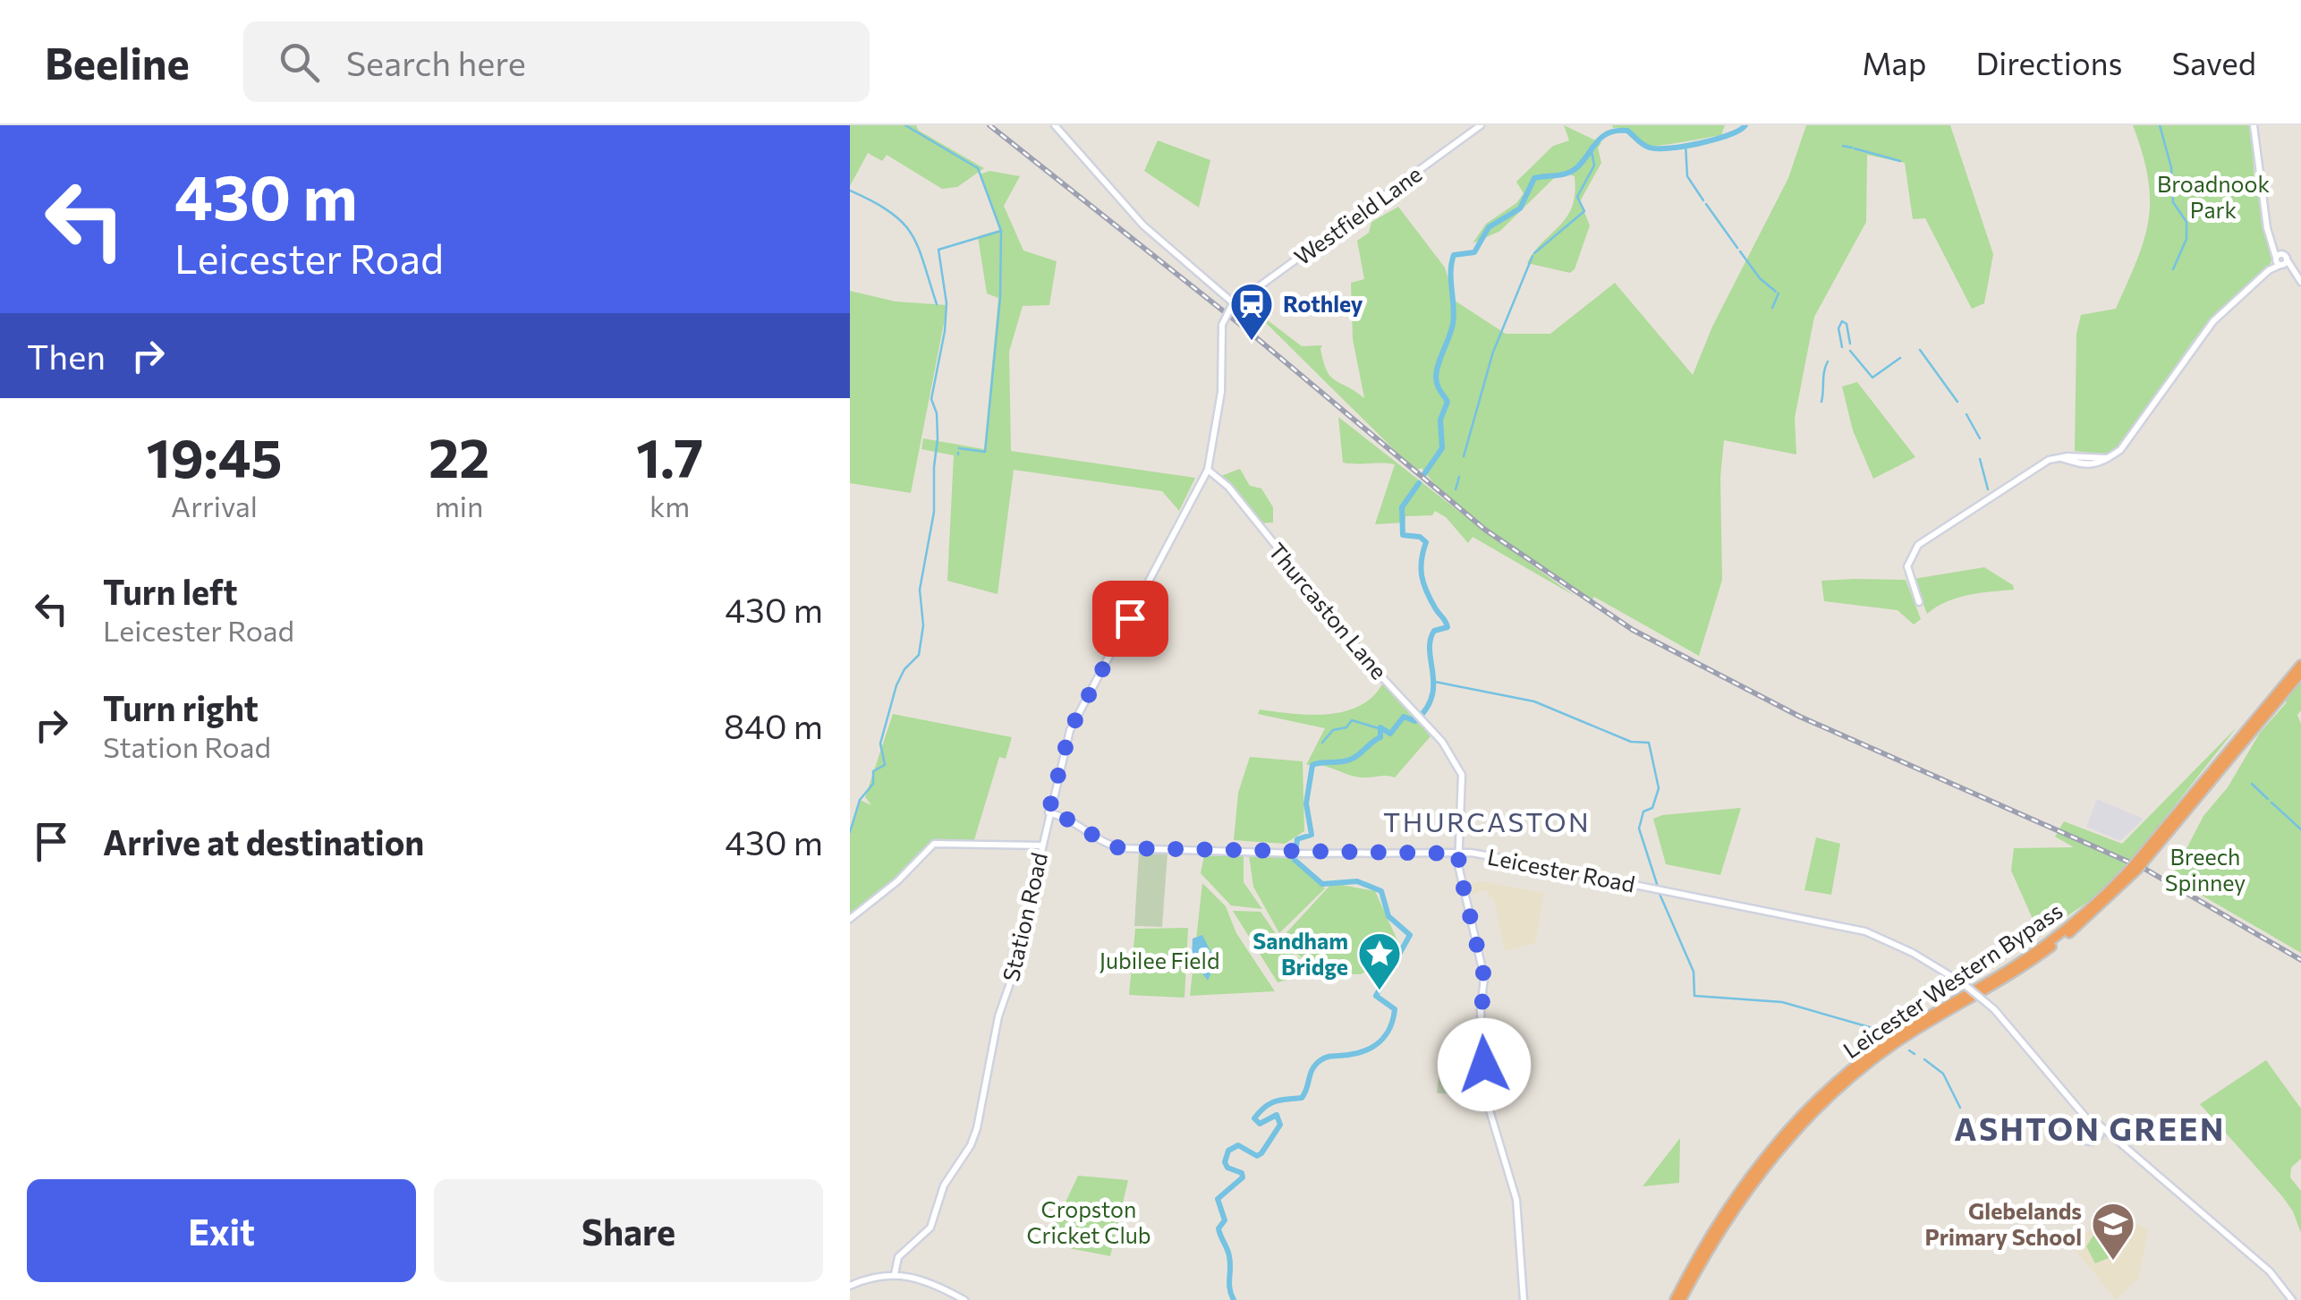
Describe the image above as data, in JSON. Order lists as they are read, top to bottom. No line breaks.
{"streets":{"highway":["Leicester Western Bypass"],"street":["Westfield Lane","Thurcaston Lane","Leicester Road","Station Road"]},"crossings":[["Westfield Lane","Station Road"],["Thurcaston Lane","Leicester Road"],["Thurcaston Lane","Station Road"],["Leicester Road","Station Road"]],"districts":["THURCASTON","ASHTON GREEN"],"parks":["Broadnook Park","Breech Spinney","Jubilee Field","Cropston Cricket Club"],"places":{"station":["Rothley"],"place":["Sandham Bridge"],"school or university":["Glebelands Primary School"]},"page":{"header":"Beeline","search":"Search here","nav":["Map","Directions","Saved"],"turn":["430 m","Leicester Road"],"then":"Then","eta":["19:45","Arrival","22","min","1.7","km"],"list":[{"name":"Turn left","note":"Leicester Road","value":"430 m"},{"name":"Turn right","note":"Station Road","value":"840 m"},{"name":"Arrive at destination","value":"430 m"}],"buttons":["Exit","Share"]}}
